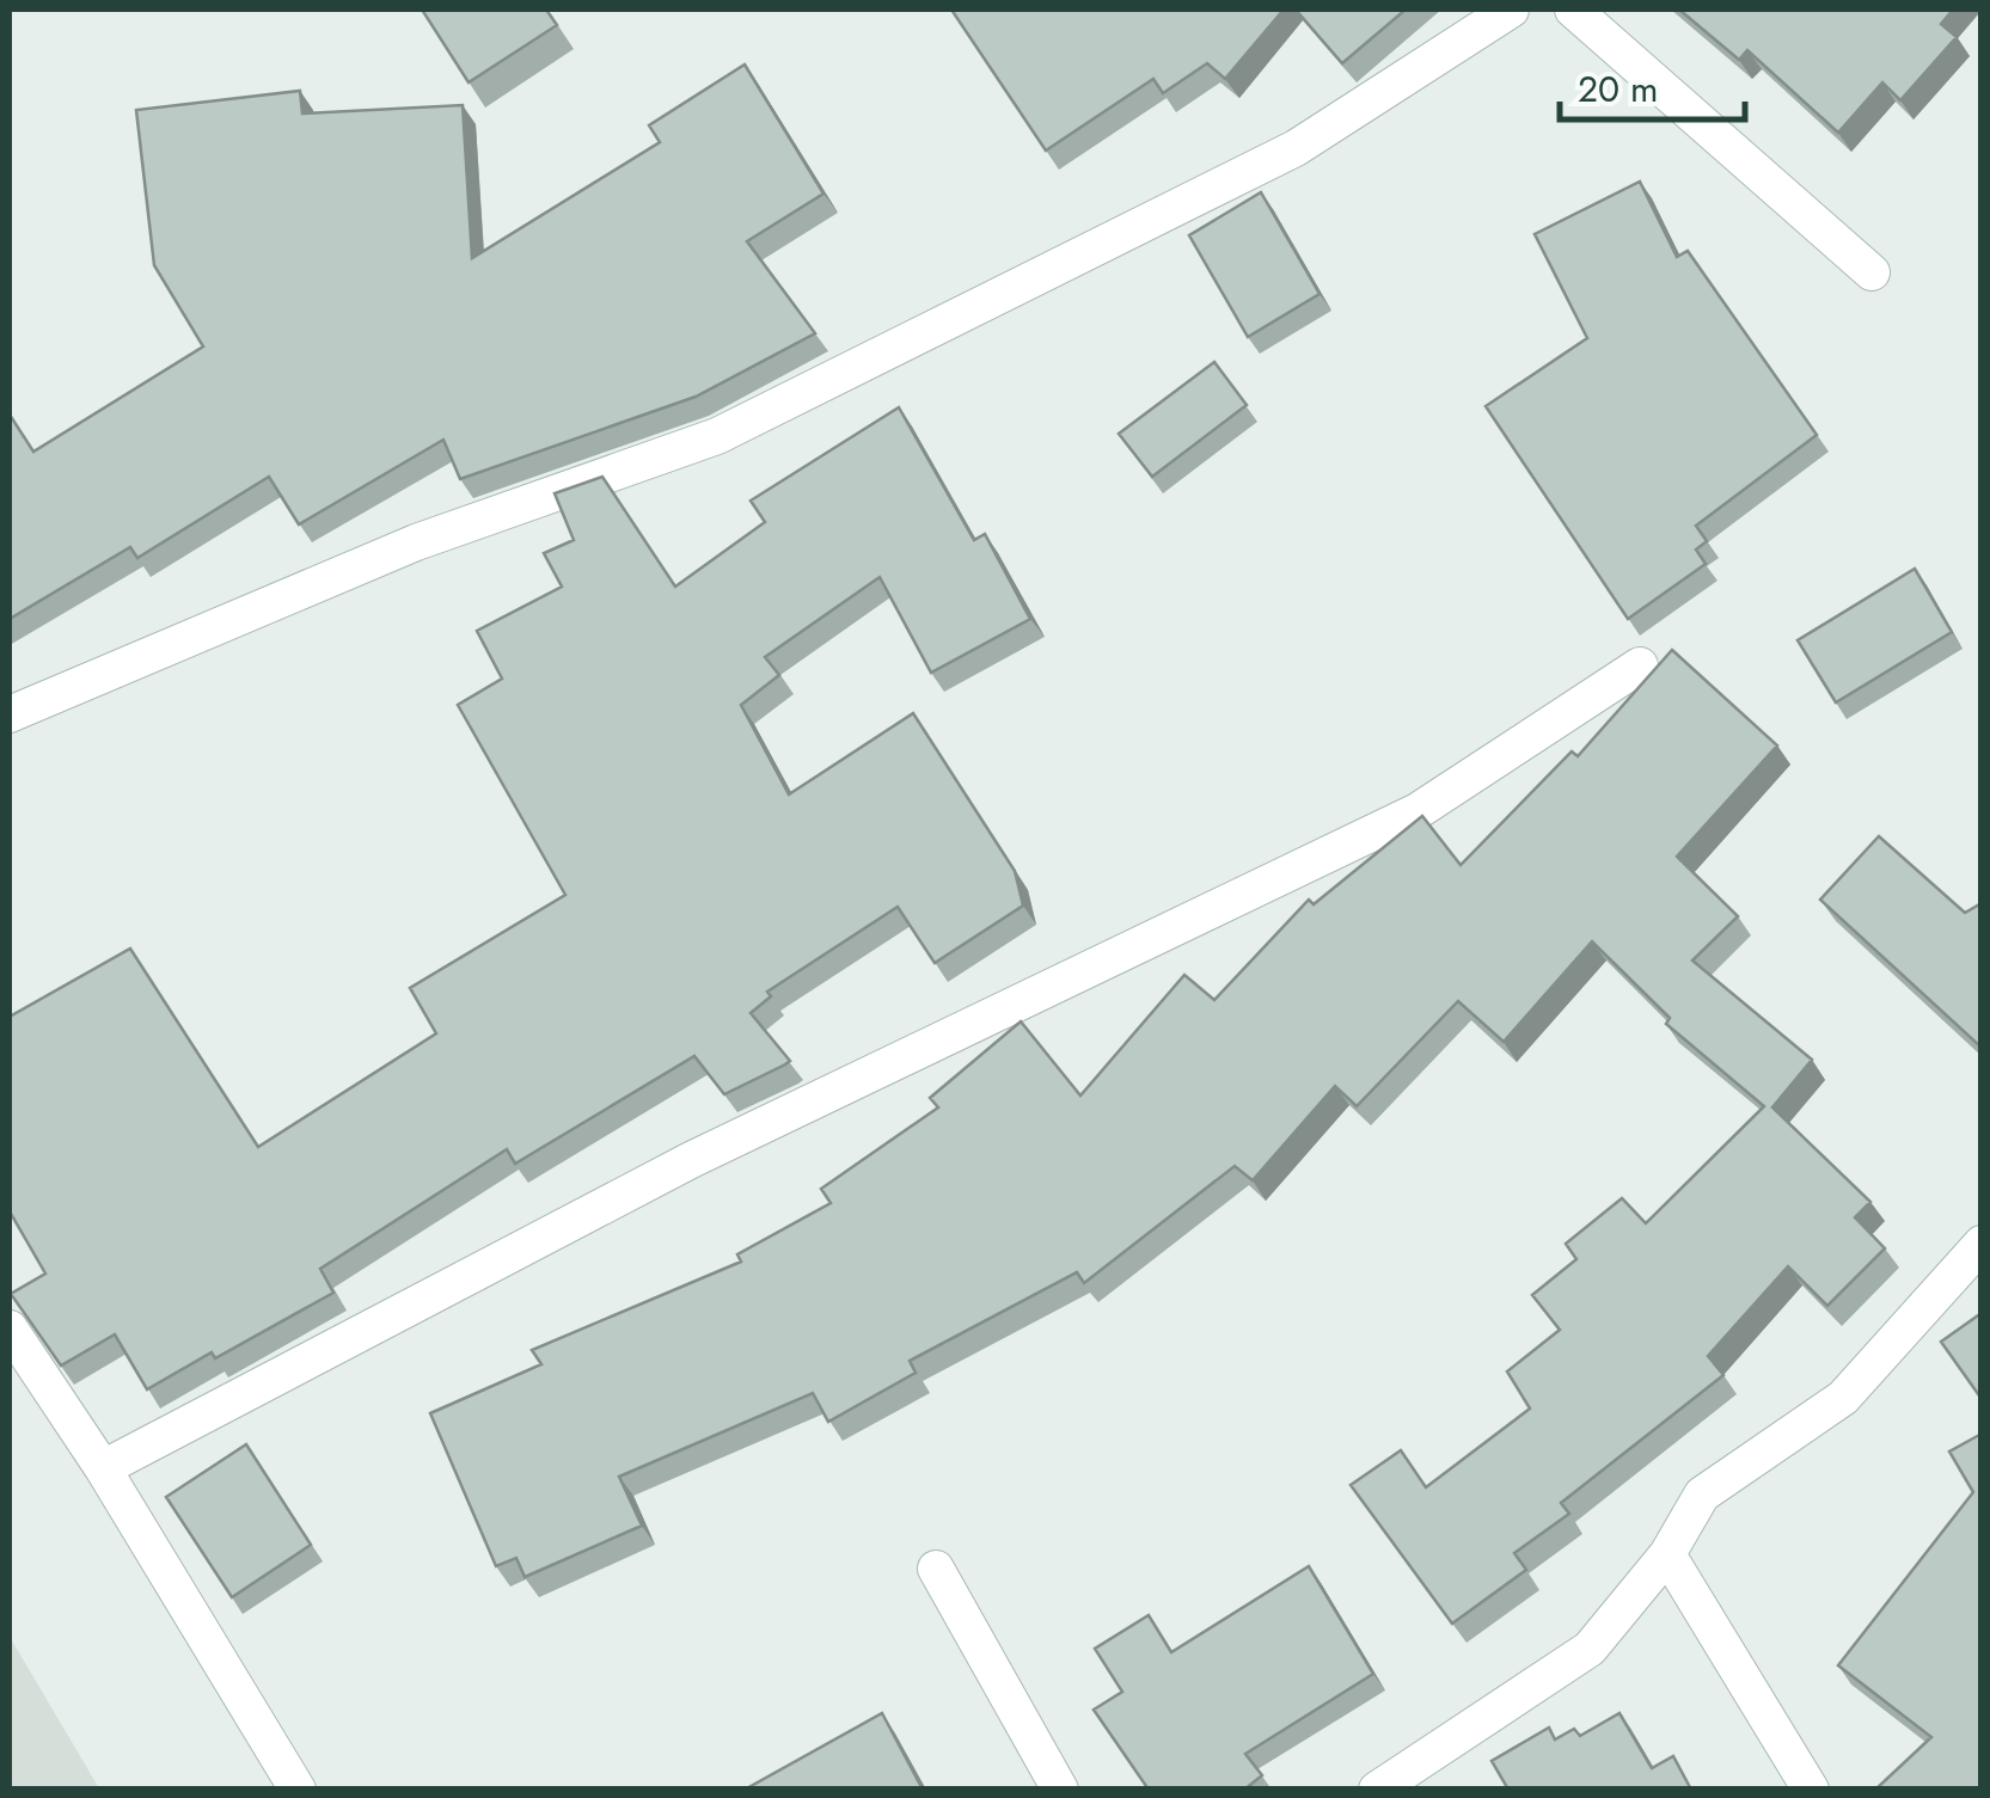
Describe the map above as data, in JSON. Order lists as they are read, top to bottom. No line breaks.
{"scale_bar":"20 m"}
